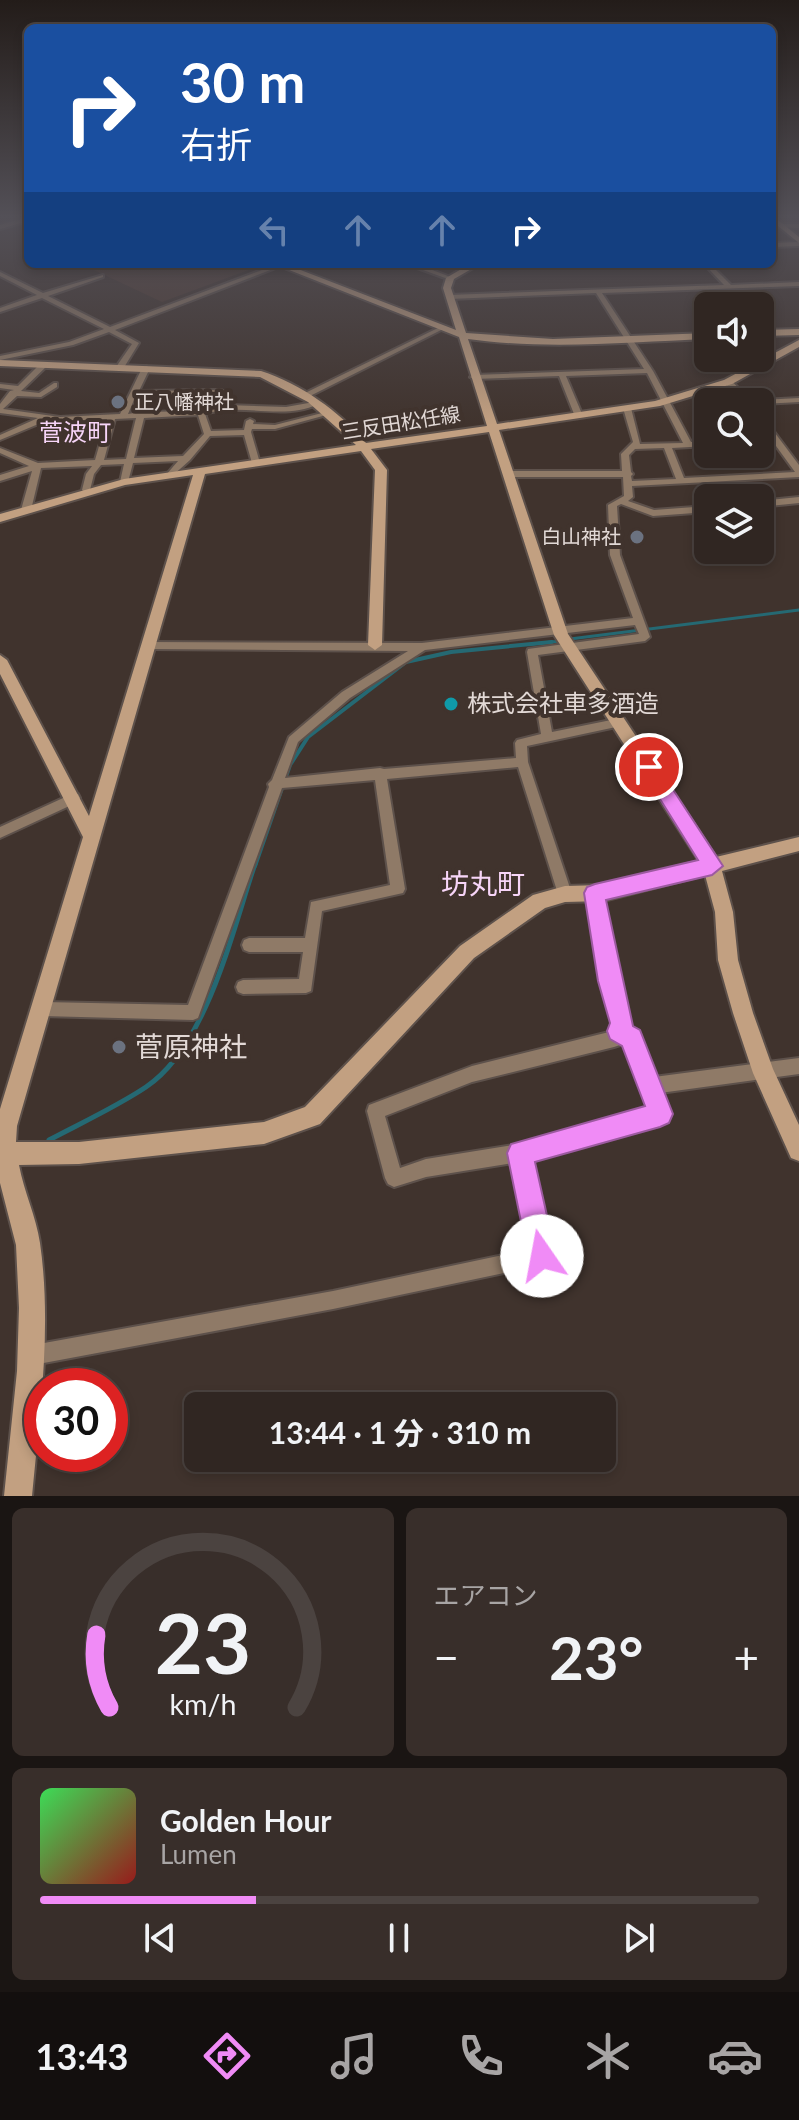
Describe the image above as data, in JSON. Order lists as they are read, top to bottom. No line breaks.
{"streets":{"street":["三反田松任線"]},"districts":["菅波町","坊丸町"],"places":["正八幡神社","白山神社","株式会社車多酒造","菅原神社"],"page":{"turn":["30 m","右折"],"limit":"30","trip":"13:44 · 1 分 · 310 m","tile":"エアコン","heat":["−","23°","+"],"song":["Golden Hour","Lumen"],"tabs":"13:43","gauge":["23","km/h"]}}
